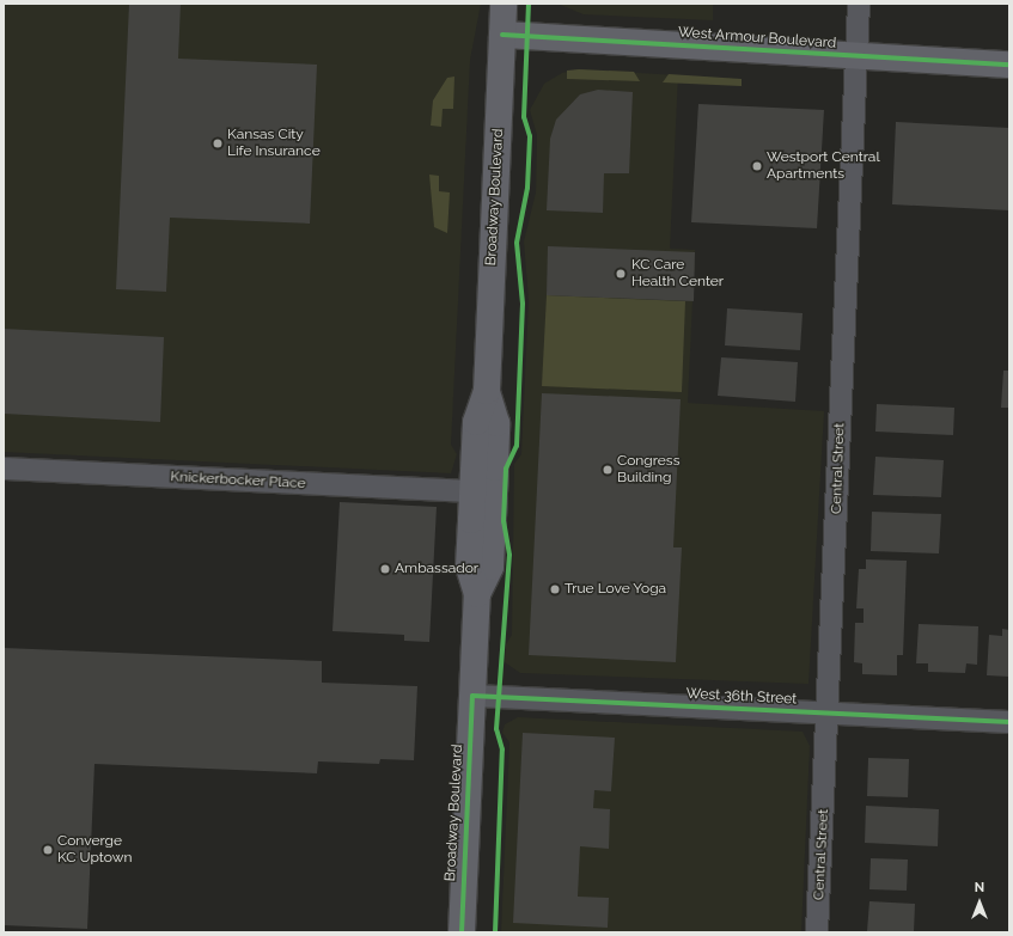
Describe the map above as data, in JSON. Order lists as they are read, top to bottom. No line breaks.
{"streets":{"main road":["West Armour Boulevard","Broadway Boulevard"],"street":["Central Street","Knickerbocker Place","West 36th Street"]},"crossings":[["West Armour Boulevard","Broadway Boulevard"],["West Armour Boulevard","Central Street"],["Broadway Boulevard","Knickerbocker Place"],["Broadway Boulevard","West 36th Street"],["Central Street","West 36th Street"]],"places":["Kansas City Life Insurance","Westport Central Apartments","KC Care Health Center","Congress Building","Ambassador","True Love Yoga","Converge KC Uptown"],"north":"top"}
